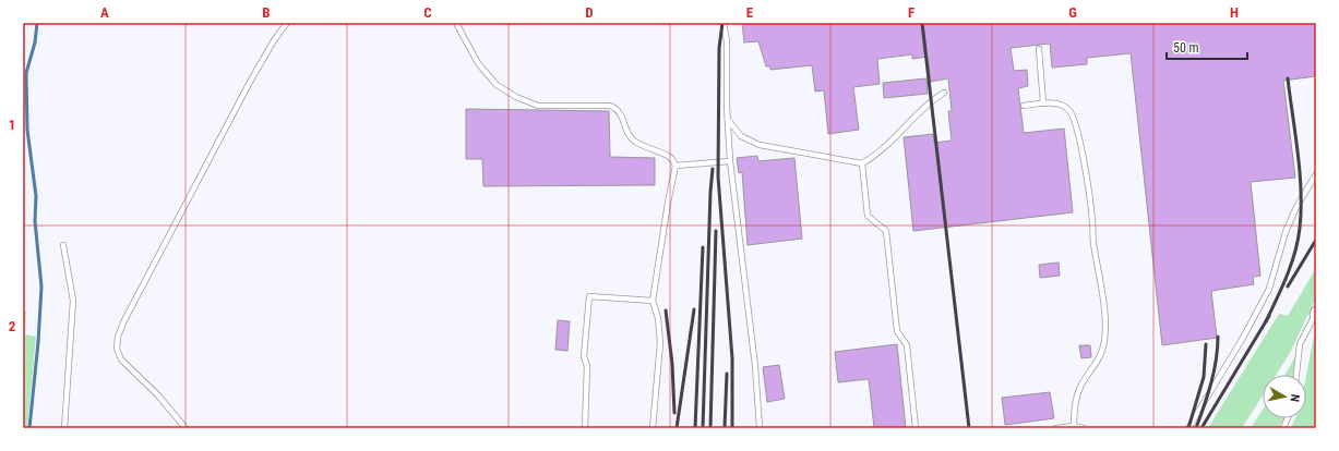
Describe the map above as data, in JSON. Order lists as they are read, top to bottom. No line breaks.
{"scale_bar":"50 m","north":"right","grid":{"columns":["A","B","C","D","E","F","G","H"],"rows":["1","2"]}}
